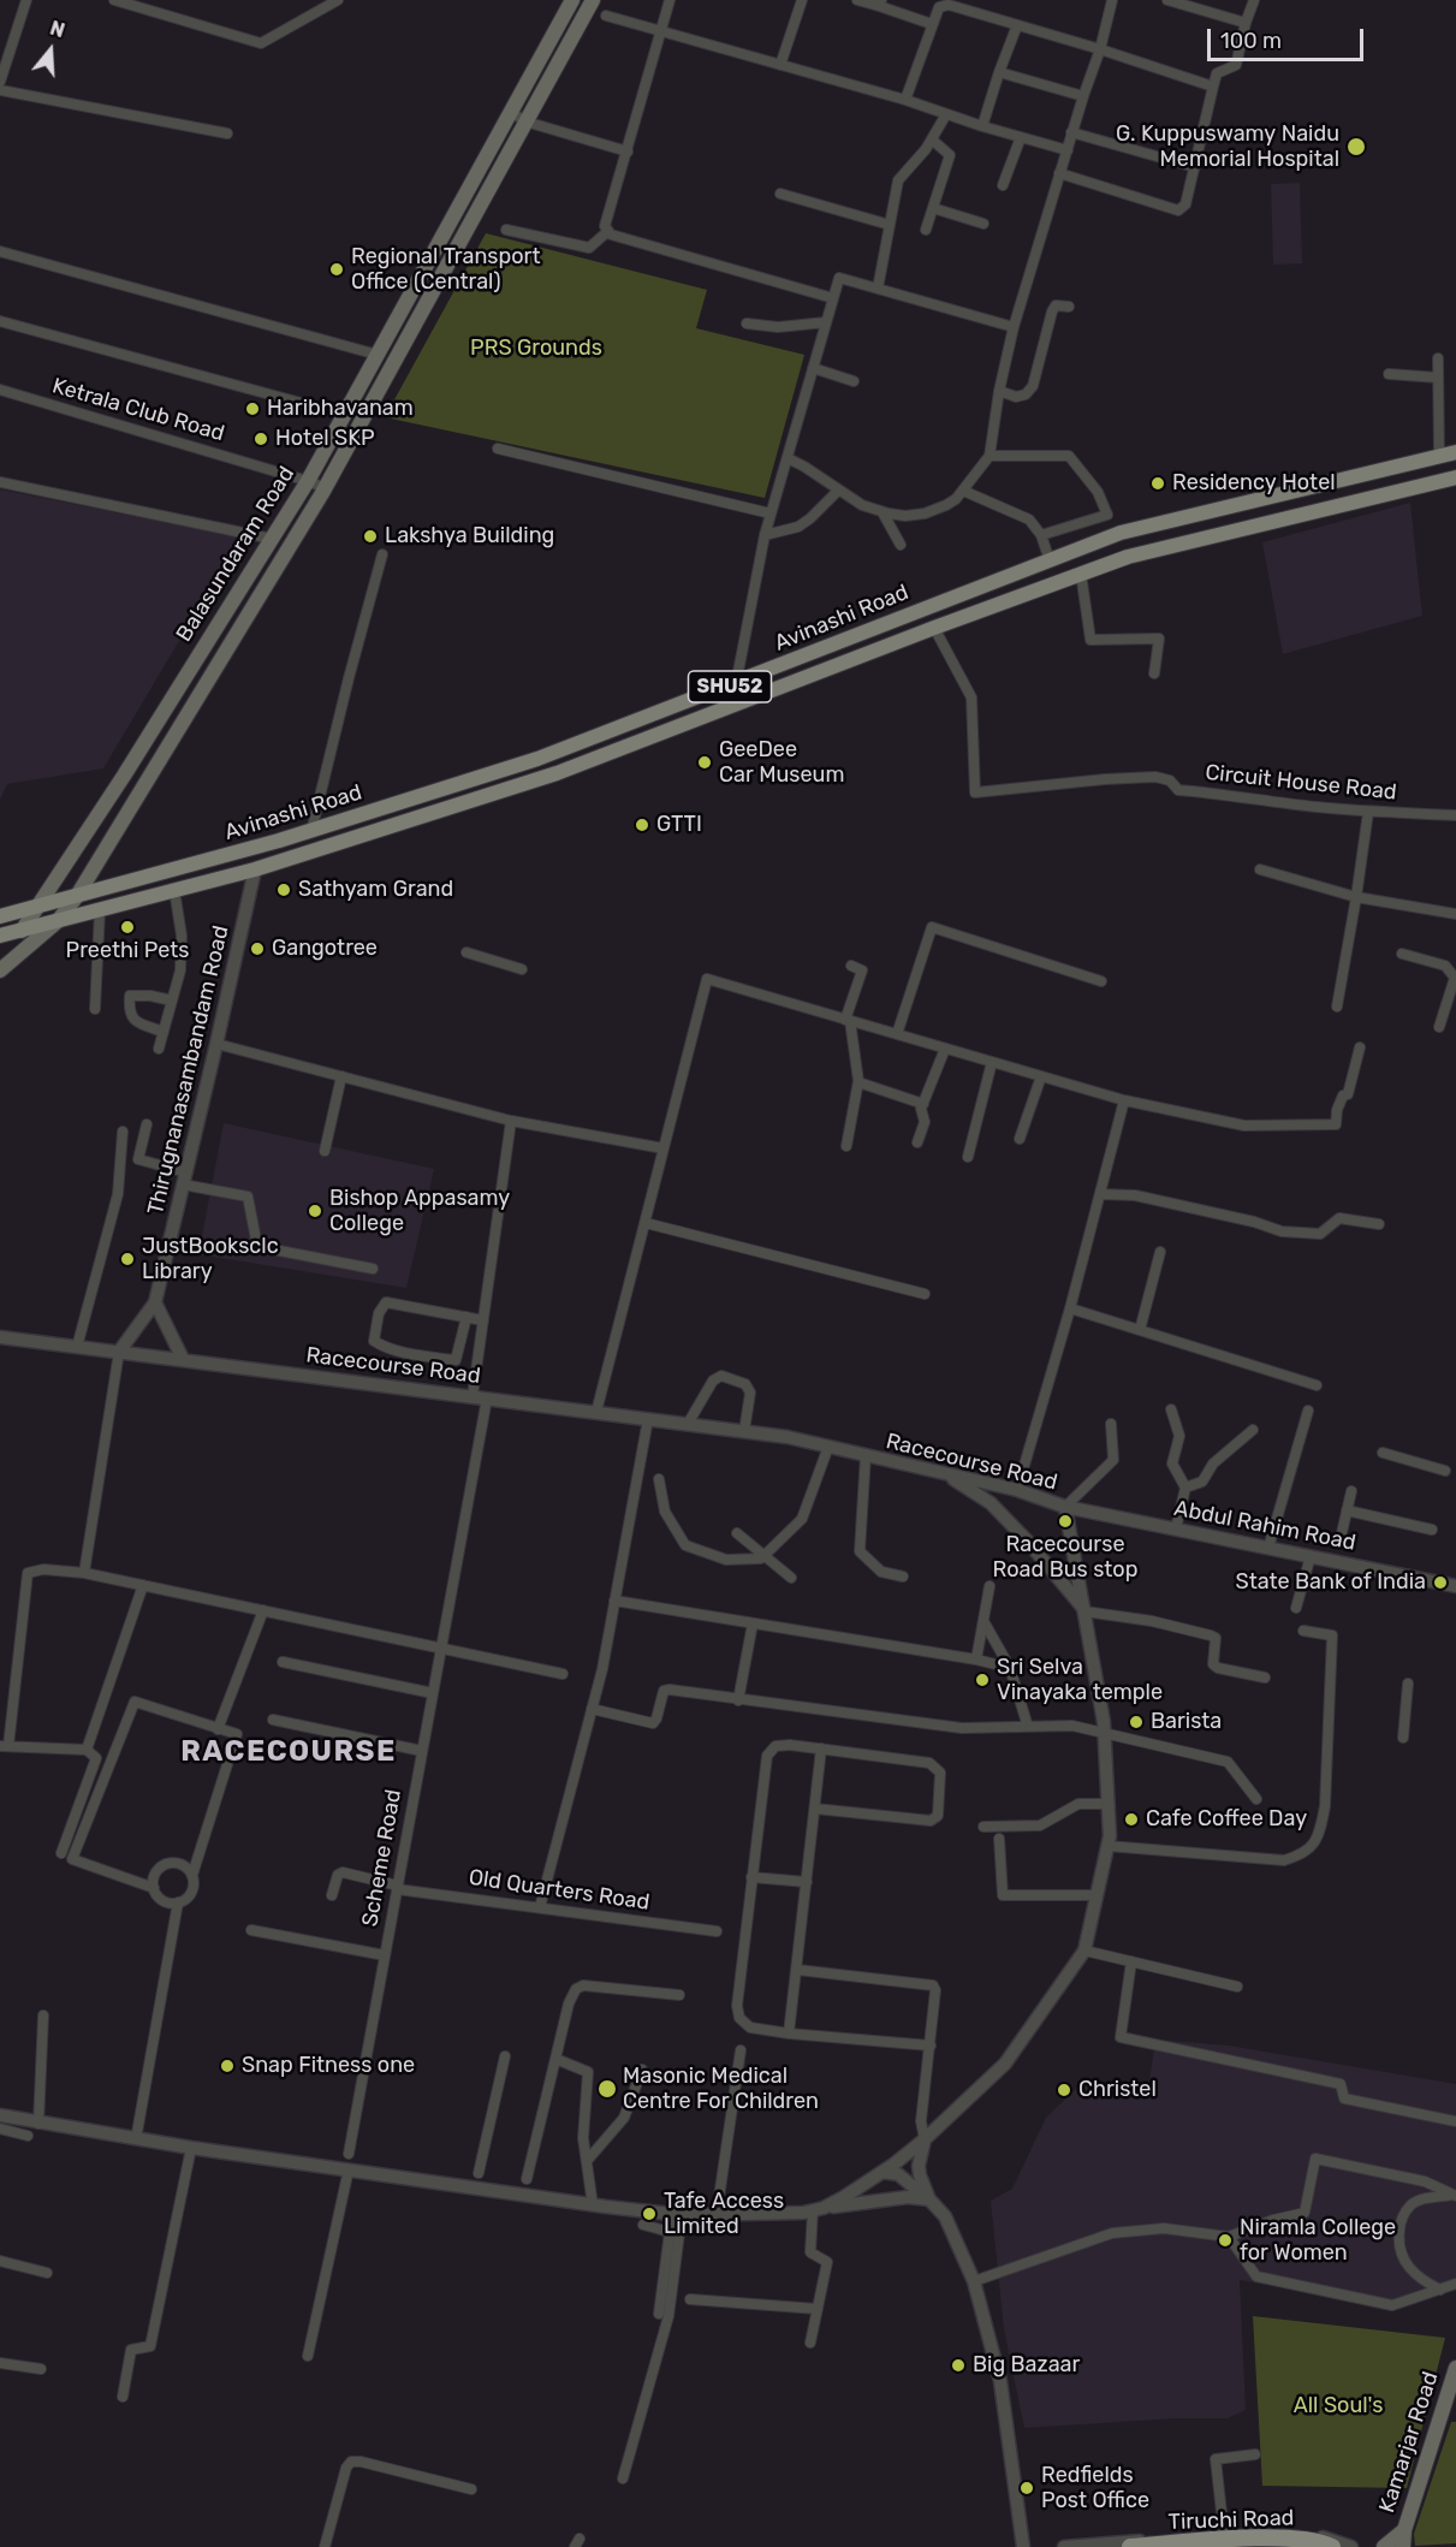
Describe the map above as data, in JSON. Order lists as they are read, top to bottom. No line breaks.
{"streets":{"highway":["Tiruchi Road"],"main road":["Balasundaram Road","Avinashi Road","SHU52","Kamarjar Road"],"street":["Ketrala Club Road","Circuit House Road","Thirugnanasambandam Road","Racecourse Road","Abdul Rahim Road","Scheme Road","Old Quarters Road"]},"crossings":[["Ketrala Club Road","Balasundaram Road"],["Balasundaram Road","Avinashi Road"],["Avinashi Road","Circuit House Road"],["Avinashi Road","Thirugnanasambandam Road"],["Racecourse Road","Abdul Rahim Road"],["Racecourse Road","Scheme Road"],["Scheme Road","Old Quarters Road"]],"districts":["RACECOURSE"],"parks":["PRS Grounds","All Soul's"],"places":["G. Kuppuswamy Naidu Memorial Hospital","Regional Transport Office (Central)","Haribhavanam","Hotel SKP","Residency Hotel","Lakshya Building","GeeDee Car Museum","GTTI","Sathyam Grand","Preethi Pets","Gangotree","Bishop Appasamy College","JustBooksclc Library","Racecourse Road Bus stop","State Bank of India","Sri Selva Vinayaka temple","Barista","Cafe Coffee Day","Snap Fitness one","Masonic Medical Centre For Children","Christel","Tafe Access Limited","Niramla College for Women","Big Bazaar","Redfields Post Office"],"scale_bar":"100 m","north":"top"}
